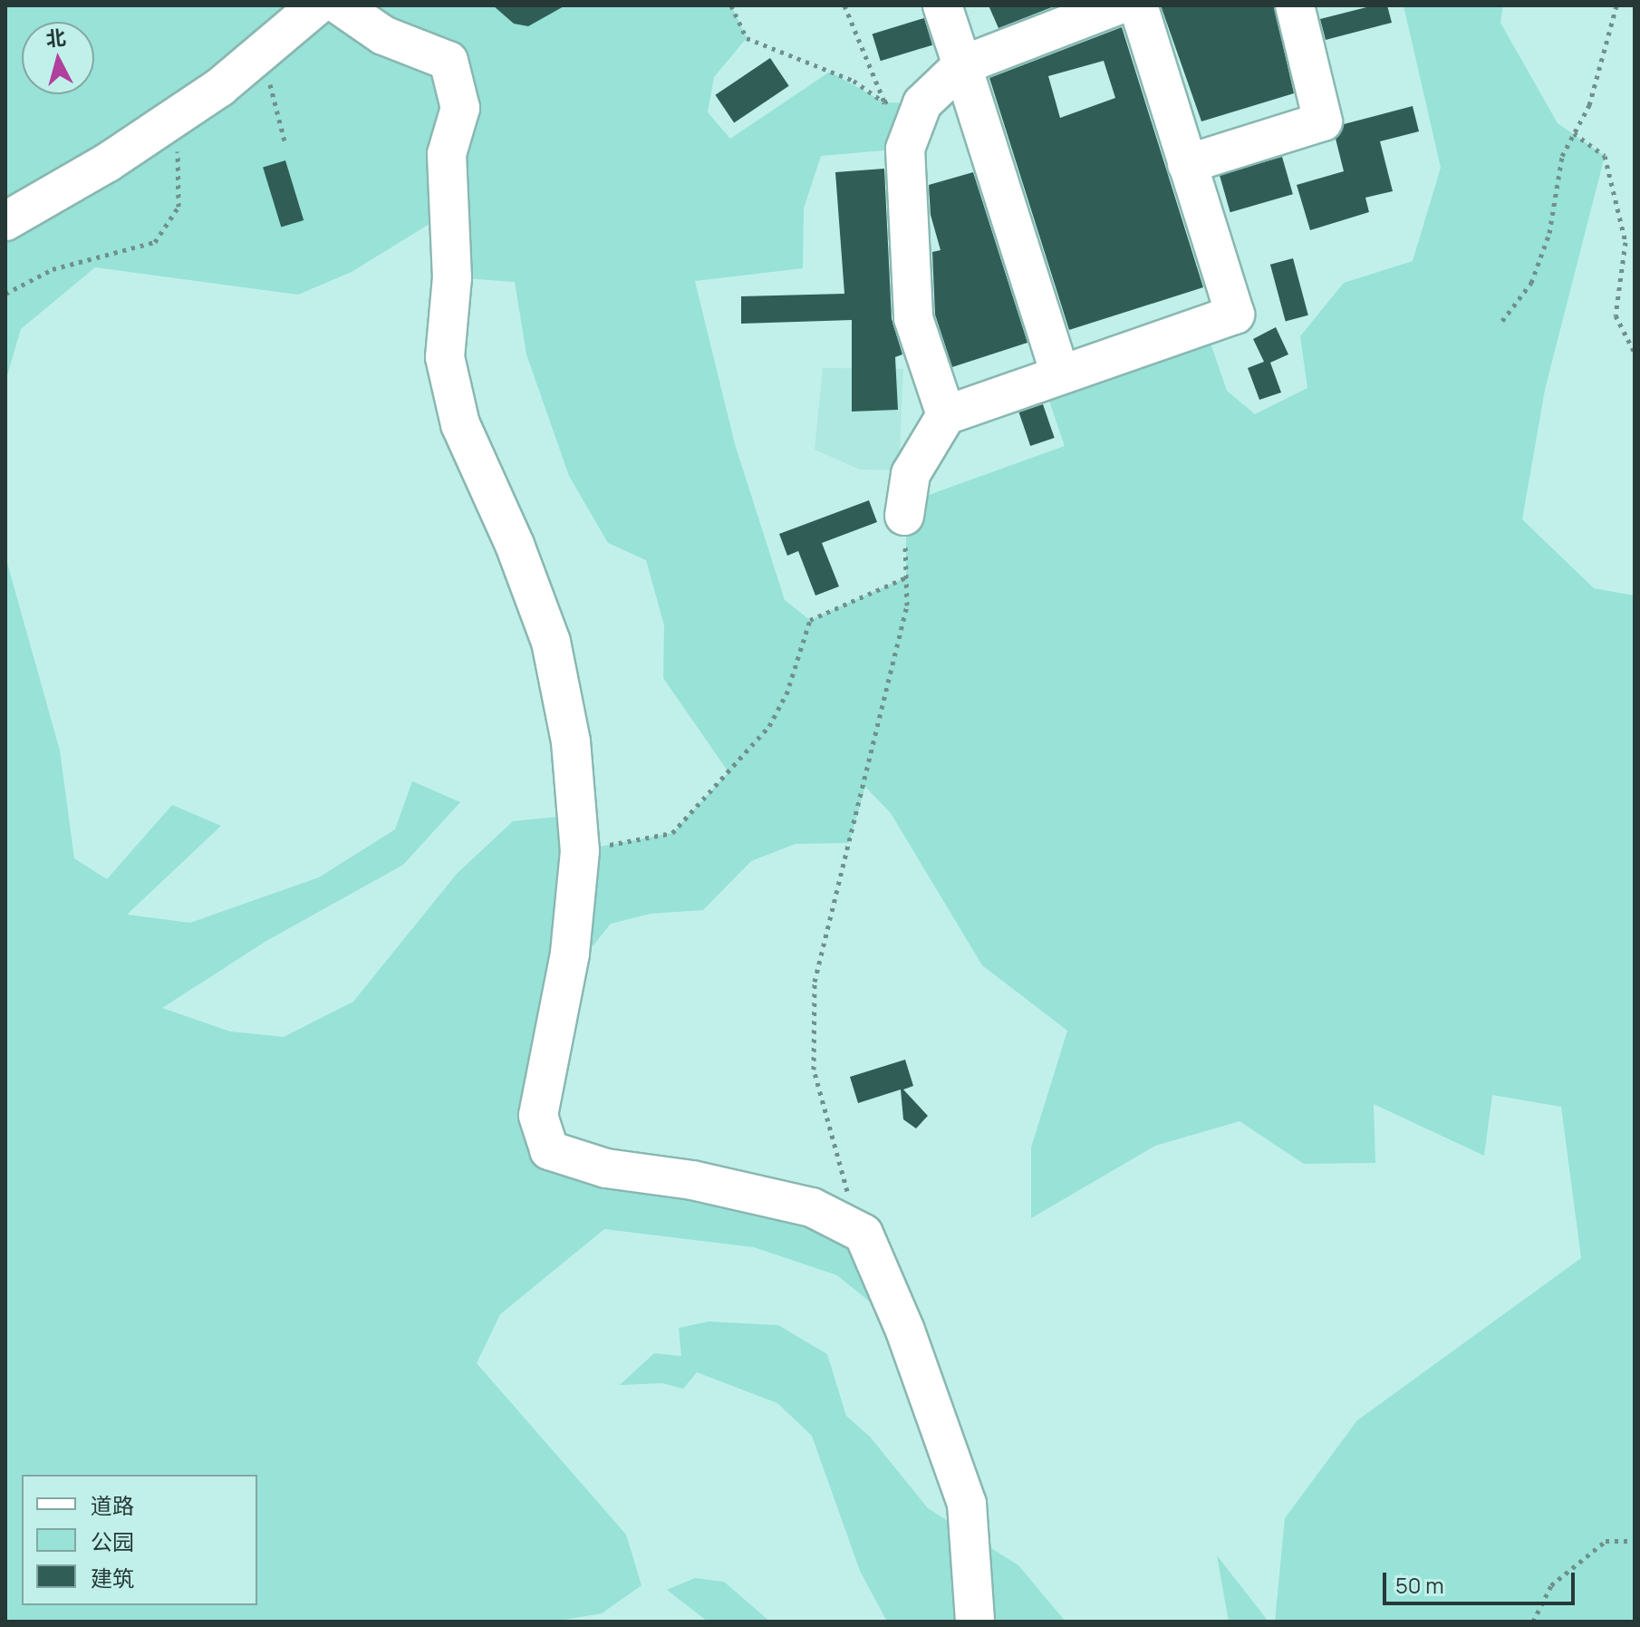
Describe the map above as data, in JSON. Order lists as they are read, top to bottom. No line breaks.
{"legend":["道路","公园","建筑"],"scale_bar":"50 m","north":"top"}
